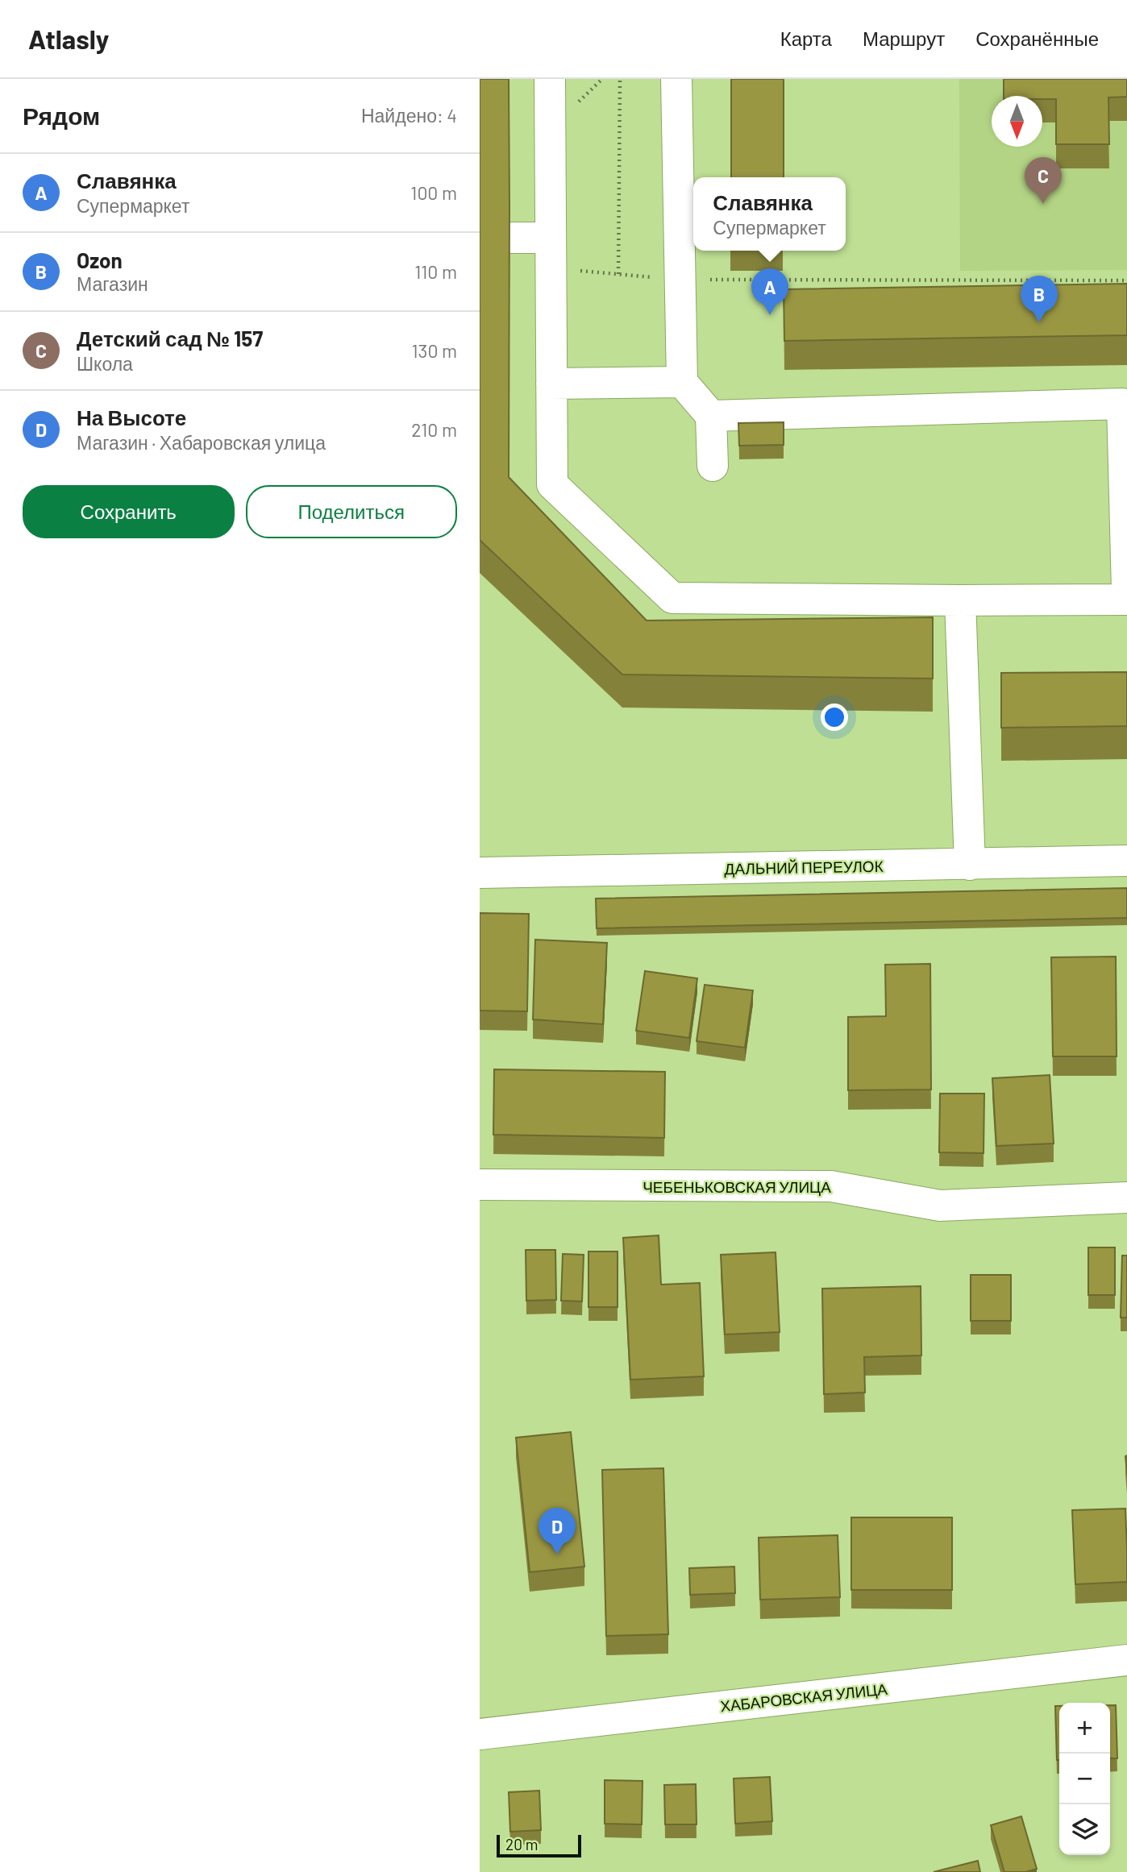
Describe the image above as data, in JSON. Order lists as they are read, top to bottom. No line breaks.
{"streets":{"street":["ДАЛЬНИЙ ПЕРЕУЛОК","ЧЕБЕНЬКОВСКАЯ УЛИЦА","ХАБАРОВСКАЯ УЛИЦА"]},"scale_bar":"20 m","north":"bottom","page":{"header":"Atlasly","nav":["Карта","Маршрут","Сохранённые"],"heading":["Рядом","Найдено: 4"],"list":[{"mark":"A","name":"Славянка","note":"Супермаркет","value":"100 m"},{"mark":"B","name":"Ozon","note":"Магазин","value":"110 m"},{"mark":"C","name":"Детский сад № 157","note":"Школа","value":"130 m"},{"mark":"D","name":"На Высоте","note":"Магазин · Хабаровская улица","value":"210 m"}],"pins":["C","A","B","D"],"popup":["Славянка","Супермаркет"],"buttons":["Сохранить","Поделиться"],"map_buttons":["+","−"],"scale":"20 m"}}
